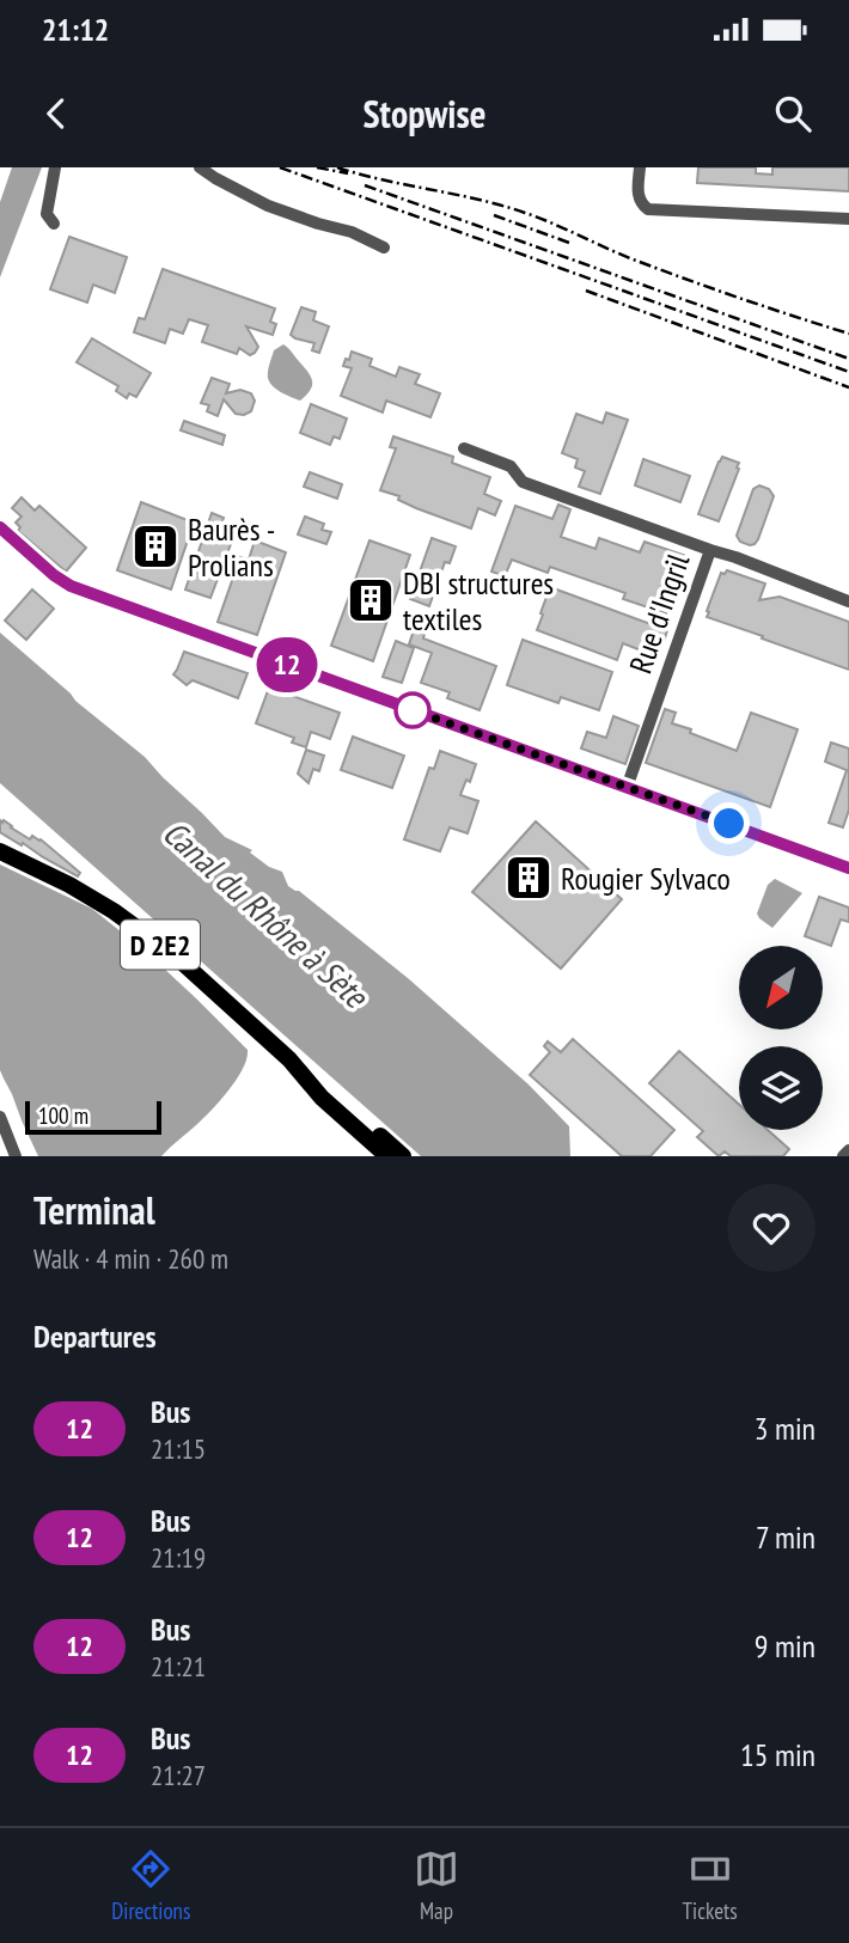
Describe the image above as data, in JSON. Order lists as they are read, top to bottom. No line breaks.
{"streets":{"main road":["D 2E2"],"street":["Rue d'Ingril"]},"water":["Canal du Rhône à Sète"],"places":{"building":["Baurès - Prolians","DBI structures textiles","Rougier Sylvaco"]},"lines":["bus line 12"],"scale_bar":"100 m","north":"bottom left","page":{"status":"21:12","header":"Stopwise","on_map":"12","scale":"100 m","heading":[["Terminal","Walk · 4 min · 260 m"],"Departures"],"list":[{"mark":"12","name":"Bus","note":"21:15","value":"3 min"},{"mark":"12","name":"Bus","note":"21:19","value":"7 min"},{"mark":"12","name":"Bus","note":"21:21","value":"9 min"},{"mark":"12","name":"Bus","note":"21:27","value":"15 min"}],"tabs":["Directions","Map","Tickets"]}}
